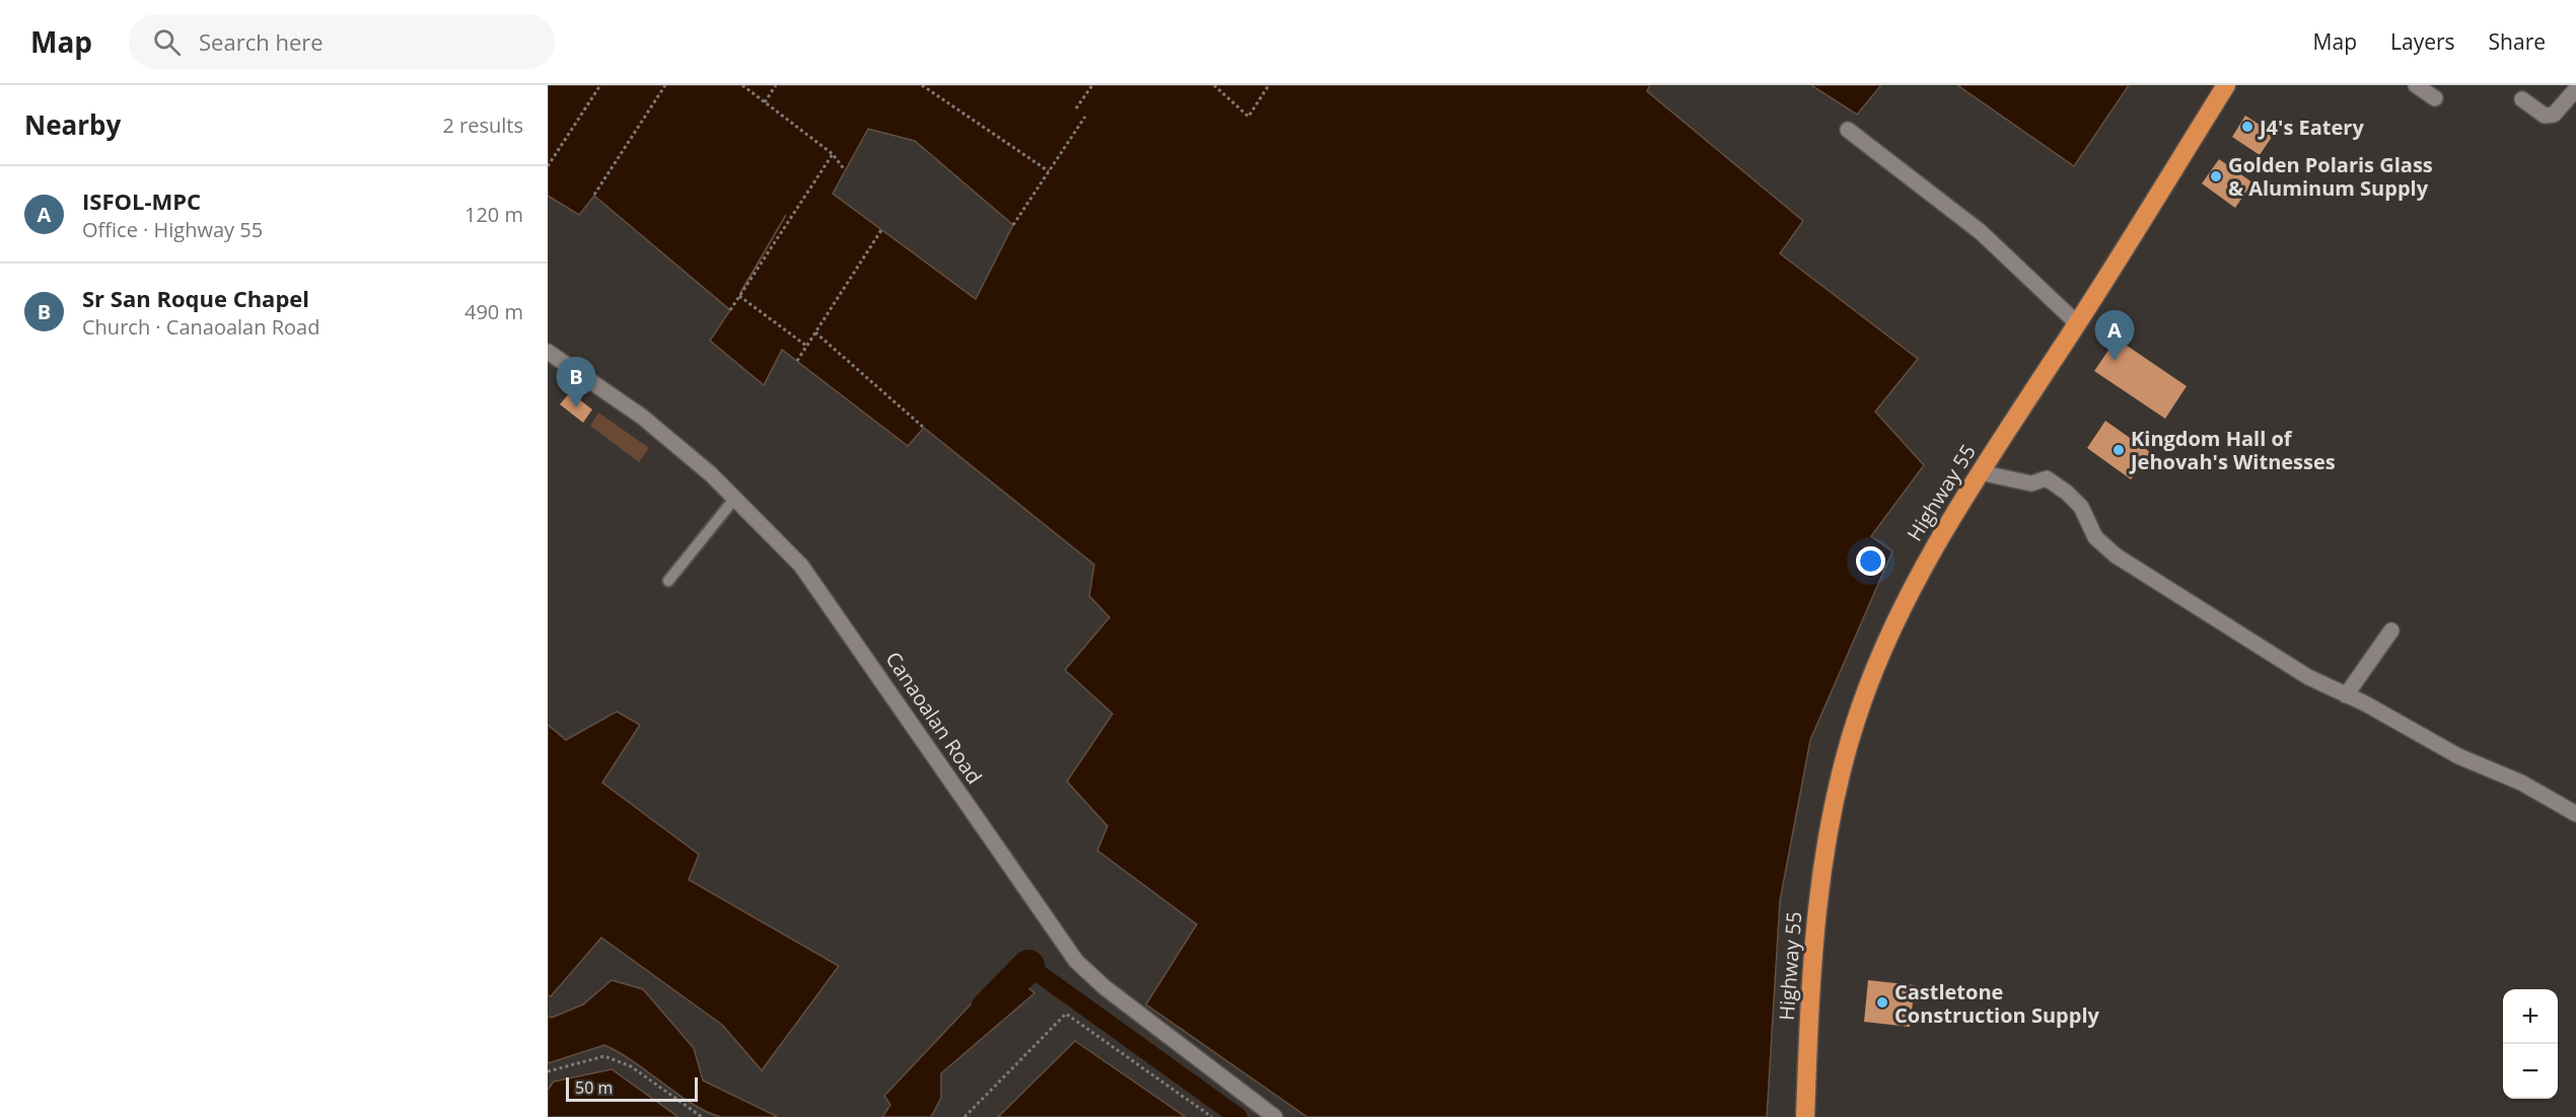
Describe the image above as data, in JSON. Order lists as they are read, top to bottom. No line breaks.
{"streets":{"highway":["Highway 55"],"street":["Canaoalan Road"]},"places":["J4's Eatery","Golden Polaris Glass & Aluminum Supply","Kingdom Hall of Jehovah's Witnesses","Castletone Construction Supply"],"scale_bar":"50 m","page":{"header":"Map","search":"Search here","nav":["Map","Layers","Share"],"heading":["Nearby","2 results"],"list":[{"mark":"A","name":"ISFOL-MPC","note":"Office · Highway 55","value":"120 m"},{"mark":"B","name":"Sr San Roque Chapel","note":"Church · Canaoalan Road","value":"490 m"}],"pins":["A","B"],"map_buttons":["+","−"],"scale":"50 m"}}
